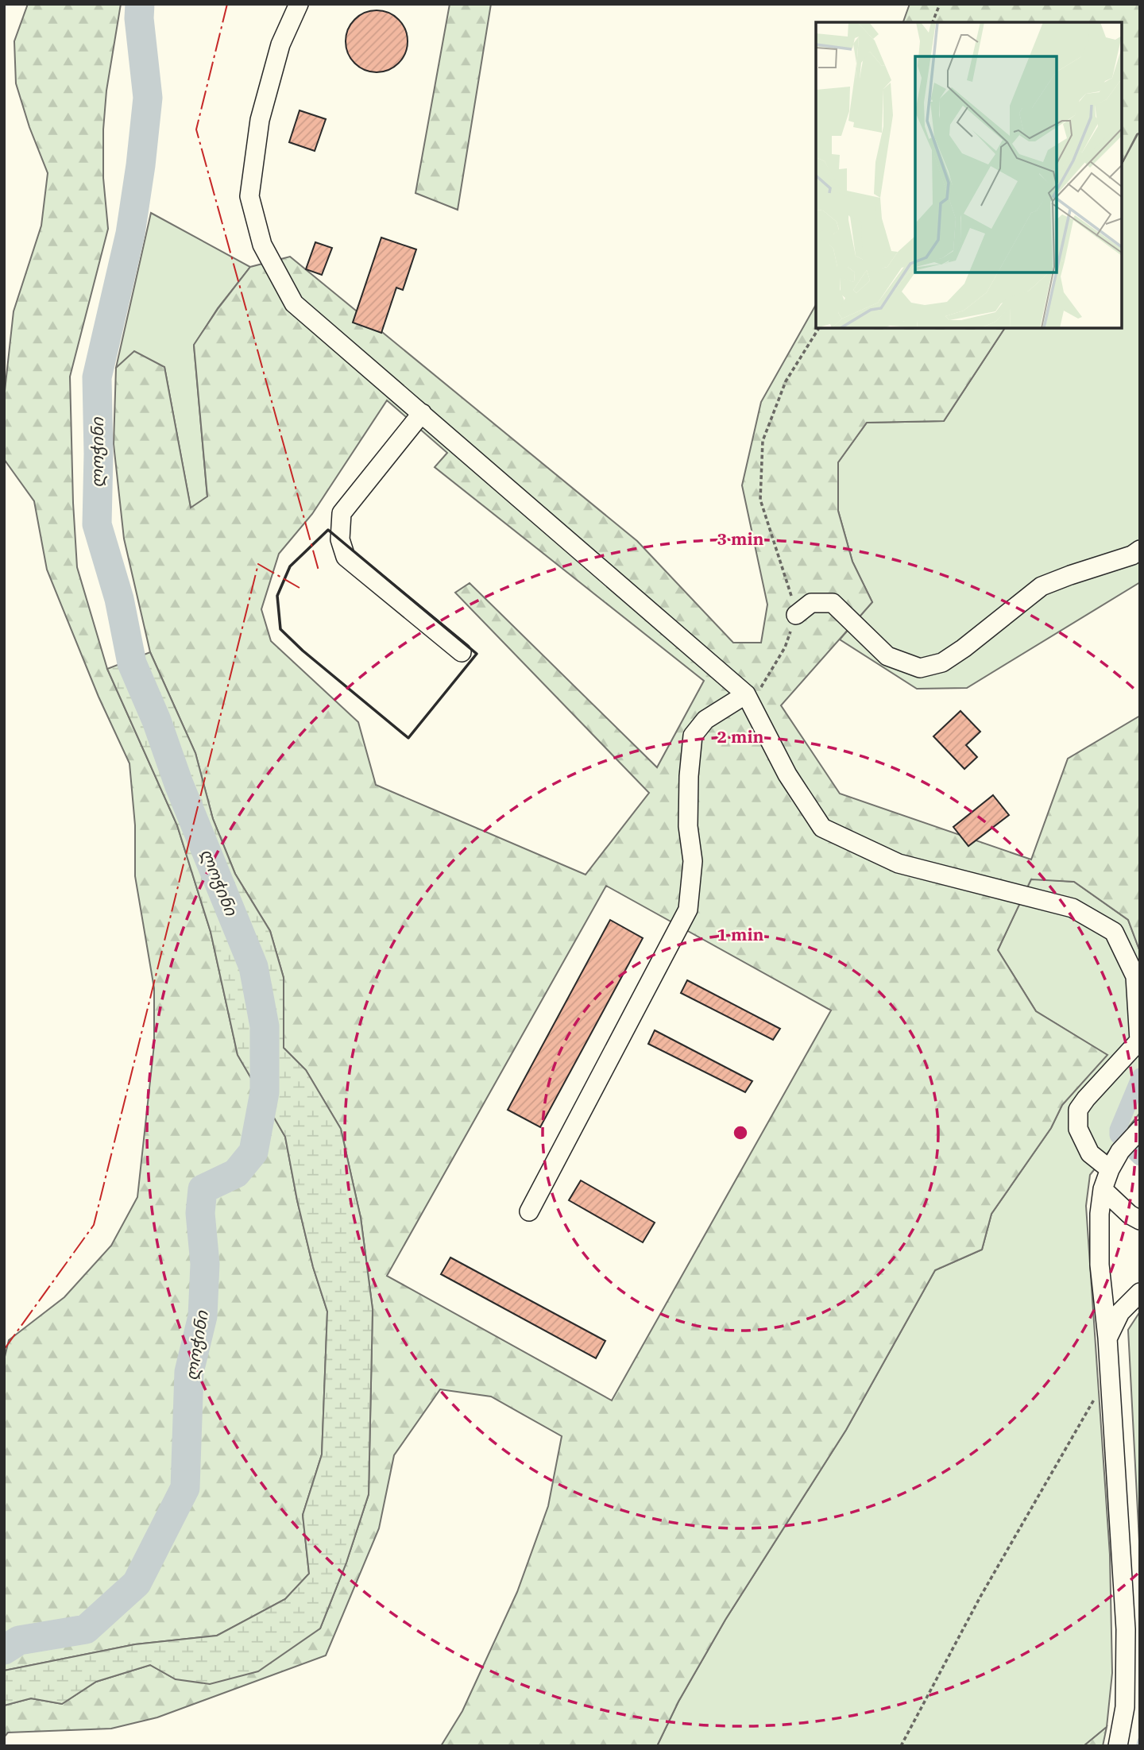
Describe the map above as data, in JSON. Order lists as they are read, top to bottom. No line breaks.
{"water":["ლოჭინი"],"rings":["3 min","2 min","1 min"]}
